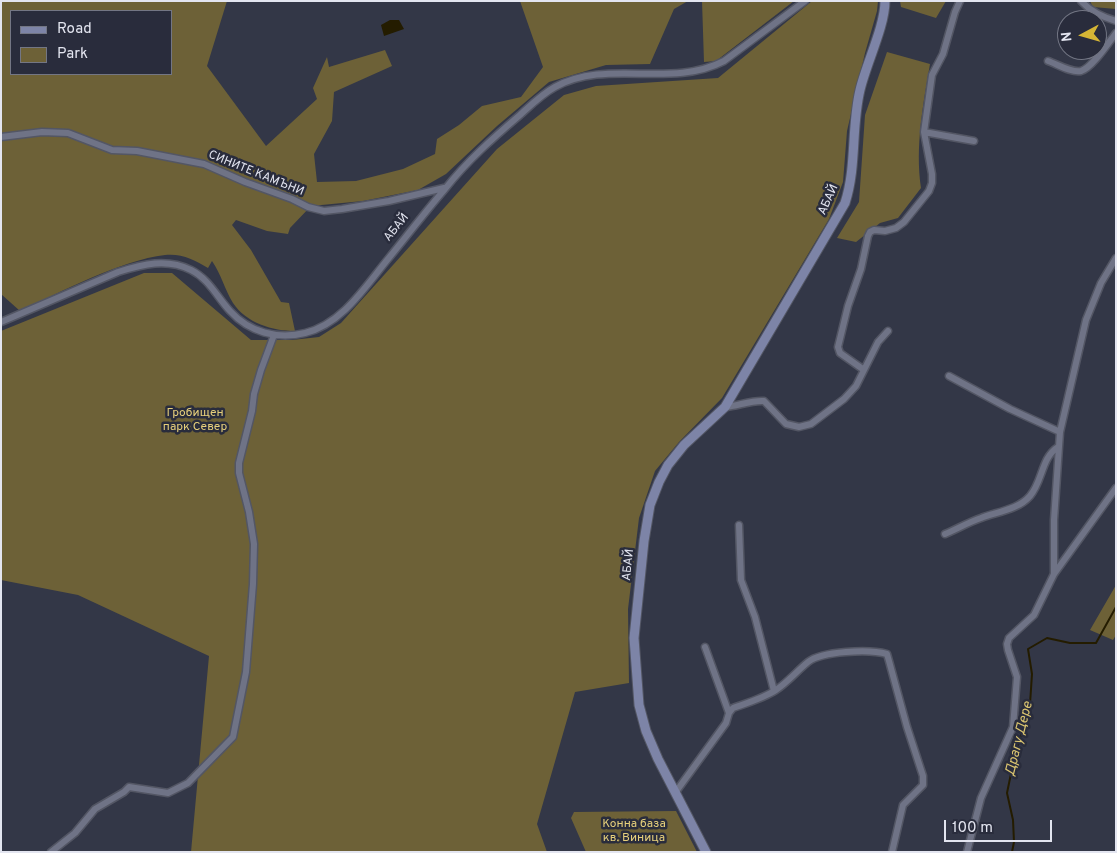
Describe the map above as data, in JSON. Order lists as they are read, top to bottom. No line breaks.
{"streets":{"street":["СИНИТЕ КАМЪНИ","АБАЙ"]},"crossings":[["СИНИТЕ КАМЪНИ","АБАЙ"]],"water":["Драгу Дере"],"parks":["Гробищен парк Север","Конна база кв. Виница"],"legend":["Road","Park"],"scale_bar":"100 m","north":"left"}
